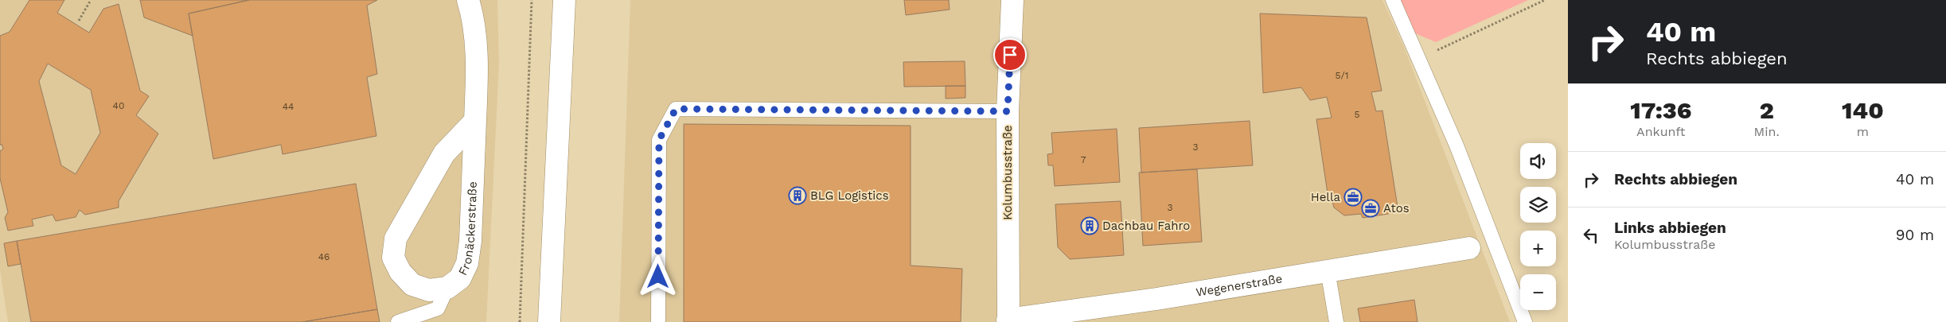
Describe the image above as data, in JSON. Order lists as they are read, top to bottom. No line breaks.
{"streets":{"street":["Kolumbusstraße","Fronäckerstraße","Wegenerstraße"]},"crossings":[["Kolumbusstraße","Wegenerstraße"]],"places":{"building":["BLG Logistics","Dachbau Fahro"],"office":["Hella","Atos"]},"house_numbers":["5/1","40","44","5","3","7","3","46"],"page":{"turn":["40 m","Rechts abbiegen"],"eta":["17:36","Ankunft","2","Min.","140","m"],"map_buttons":["+","−"],"list":[{"name":"Rechts abbiegen","value":"40 m"},{"name":"Links abbiegen","note":"Kolumbusstraße","value":"90 m"}]}}
